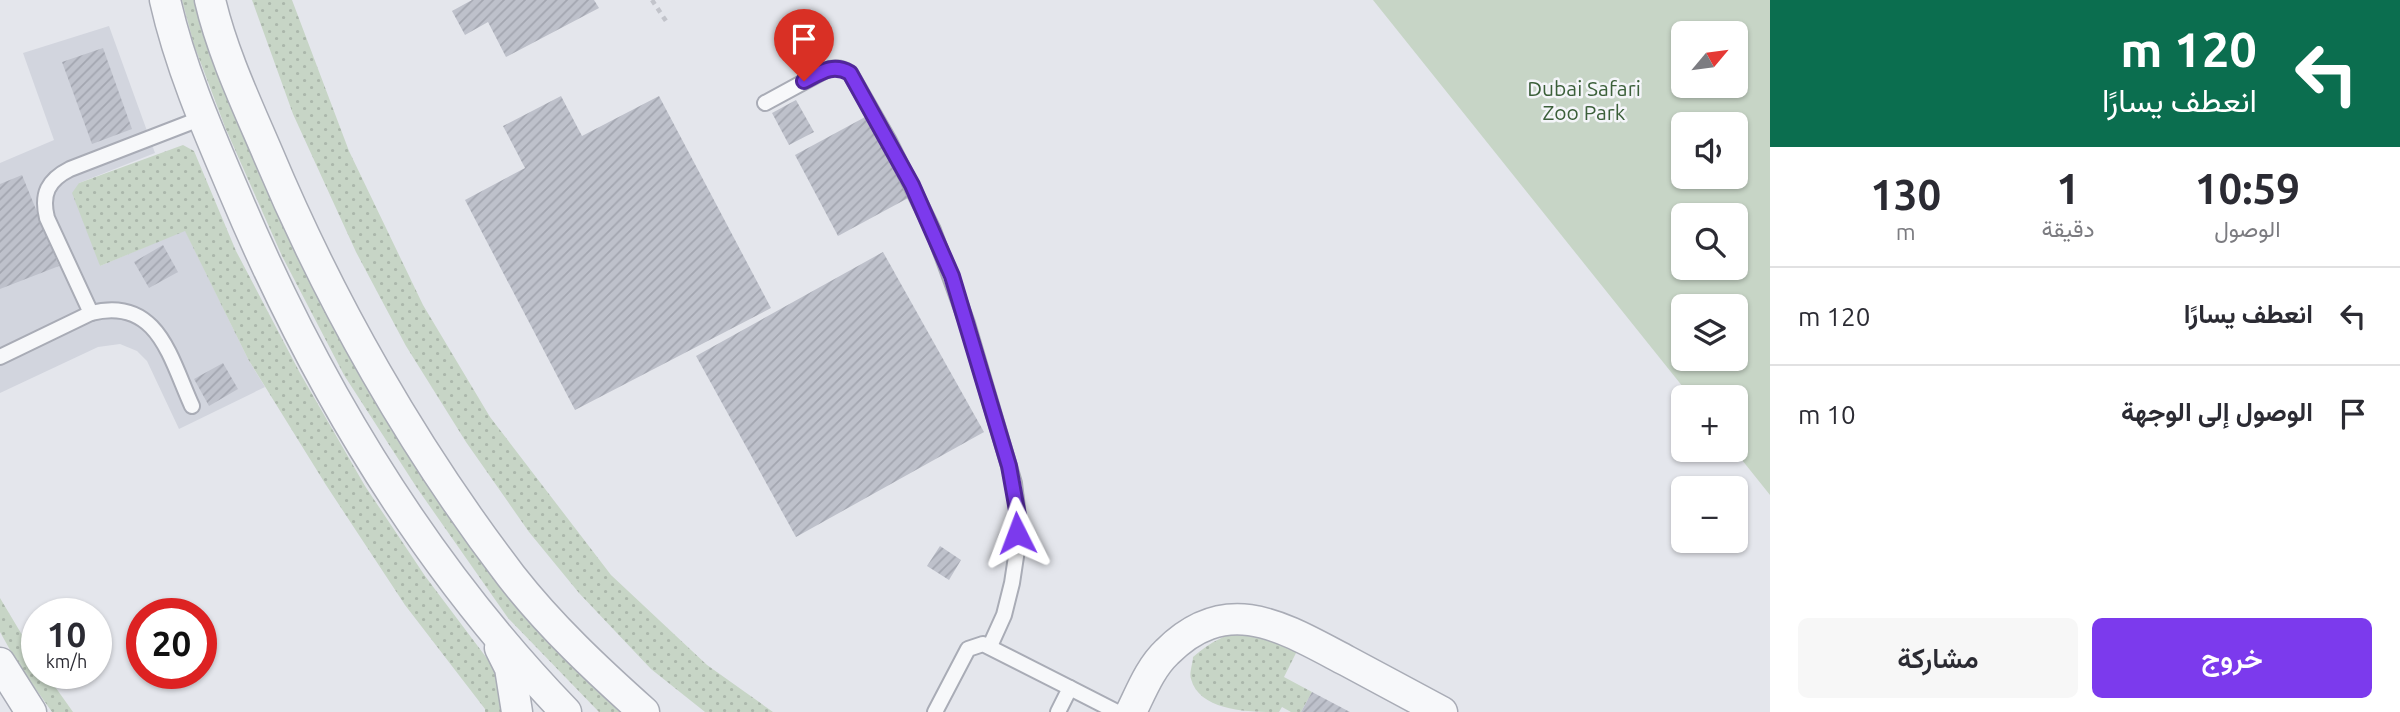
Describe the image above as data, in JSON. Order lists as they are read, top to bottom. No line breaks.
{"parks":["Dubai Safari Zoo Park"],"north":"top right","page":{"turn":["120 m","انعطف يسارًا"],"map_buttons":["+","−"],"eta":["10:59","الوصول","1","دقيقة","130","m"],"list":[{"name":"انعطف يسارًا","value":"120 m"},{"name":"الوصول إلى الوجهة","value":"10 m"}],"speed":"10 km/h","limit":"20","buttons":["خروج","مشاركة"]}}
